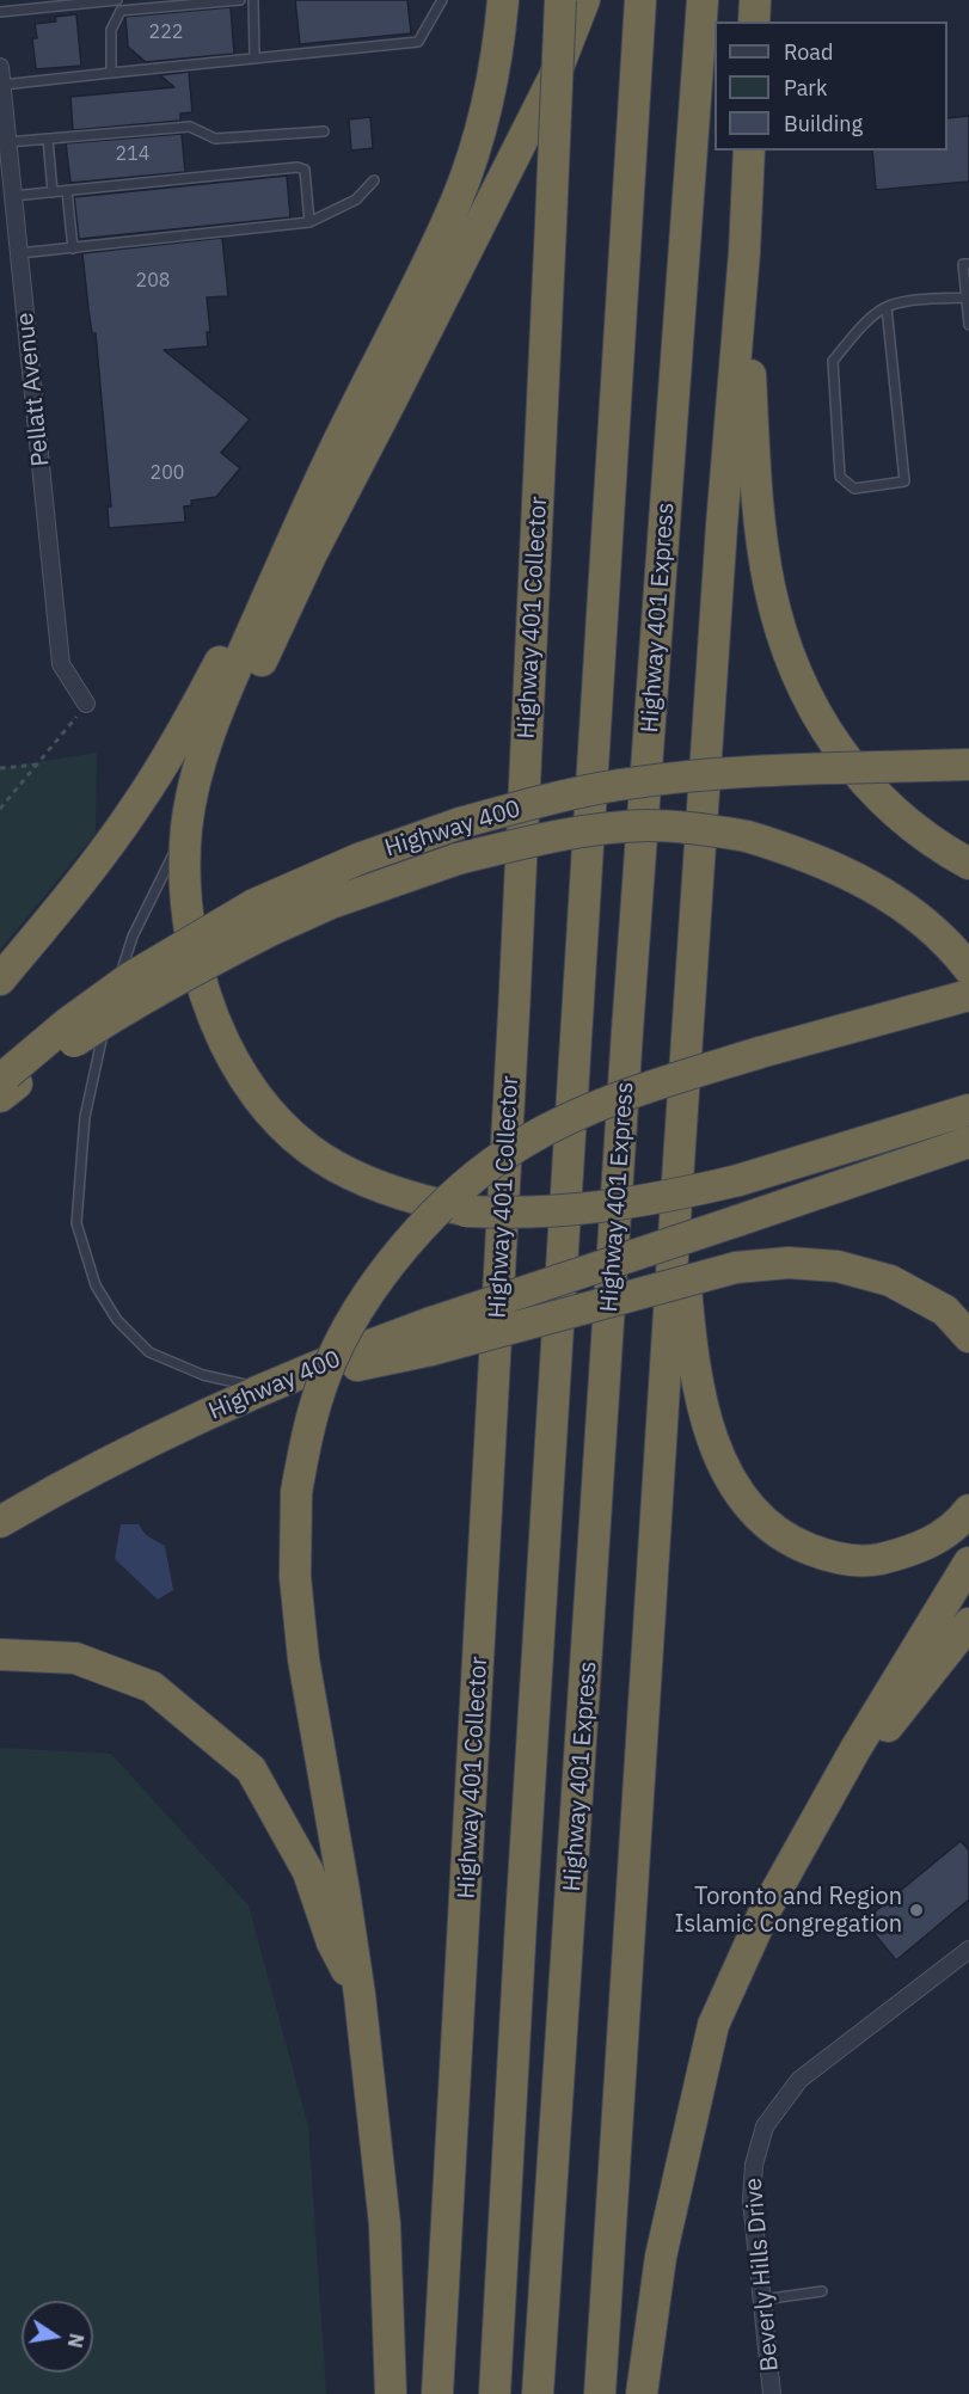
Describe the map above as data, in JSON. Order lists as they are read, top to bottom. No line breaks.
{"streets":{"highway":["Highway 401 Collector","Highway 401 Express","Highway 400"],"street":["Pellatt Avenue","Beverly Hills Drive"]},"places":["Toronto and Region Islamic Congregation"],"house_numbers":["222","214","208","200"],"legend":["Road","Park","Building"],"north":"right"}
